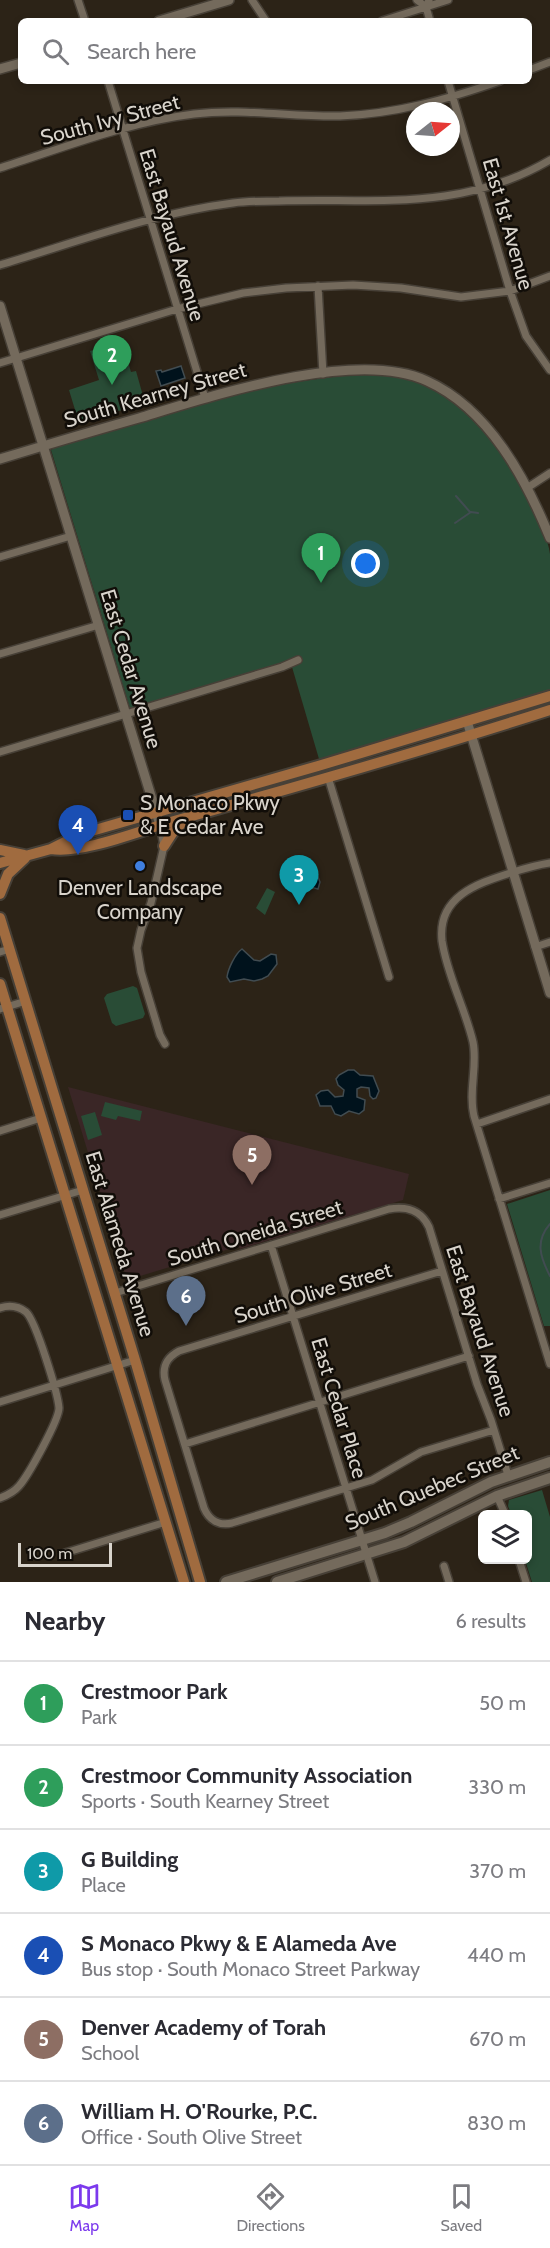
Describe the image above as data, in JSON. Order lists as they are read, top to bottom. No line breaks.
{"streets":{"main road":["East Alameda Avenue","South Quebec Street"],"street":["South Ivy Street","East 1st Avenue","East Bayaud Avenue","South Kearney Street","East Cedar Avenue","South Oneida Street","South Olive Street","East Cedar Place"]},"crossings":[["South Ivy Street","East 1st Avenue"],["South Ivy Street","East Bayaud Avenue"],["East Bayaud Avenue","South Kearney Street"],["East Bayaud Avenue","South Oneida Street"],["East Bayaud Avenue","South Olive Street"],["East Bayaud Avenue","South Quebec Street"],["South Kearney Street","East Cedar Avenue"],["South Oneida Street","East Alameda Avenue"],["South Oneida Street","East Cedar Place"],["South Olive Street","East Cedar Place"],["East Cedar Place","South Quebec Street"]],"places":{"transit":["S Monaco Pkwy & E Cedar Ave"],"other":["Denver Landscape Company"]},"scale_bar":"100 m","north":"right","page":{"search":"Search here","pins":["2","1","4","3","5","6"],"scale":"100 m","heading":["Nearby","6 results"],"list":[{"mark":"1","name":"Crestmoor Park","note":"Park","value":"50 m"},{"mark":"2","name":"Crestmoor Community Association","note":"Sports · South Kearney Street","value":"330 m"},{"mark":"3","name":"G Building","note":"Place","value":"370 m"},{"mark":"4","name":"S Monaco Pkwy & E Alameda Ave","note":"Bus stop · South Monaco Street Parkway","value":"440 m"},{"mark":"5","name":"Denver Academy of Torah","note":"School","value":"670 m"},{"mark":"6","name":"William H. O'Rourke, P.C.","note":"Office · South Olive Street","value":"830 m"}],"nav":["Map","Directions","Saved"]}}
